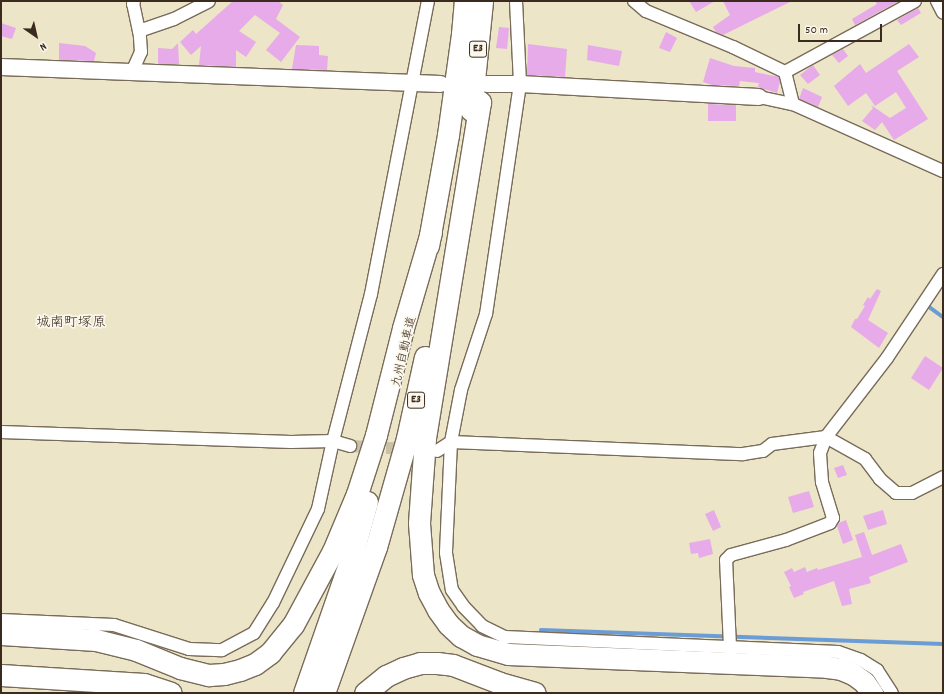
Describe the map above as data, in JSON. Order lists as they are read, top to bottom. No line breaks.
{"streets":{"highway":["E3","九州自動車道"]},"districts":["城南町塚原"],"scale_bar":"50 m","north":"bottom right"}
